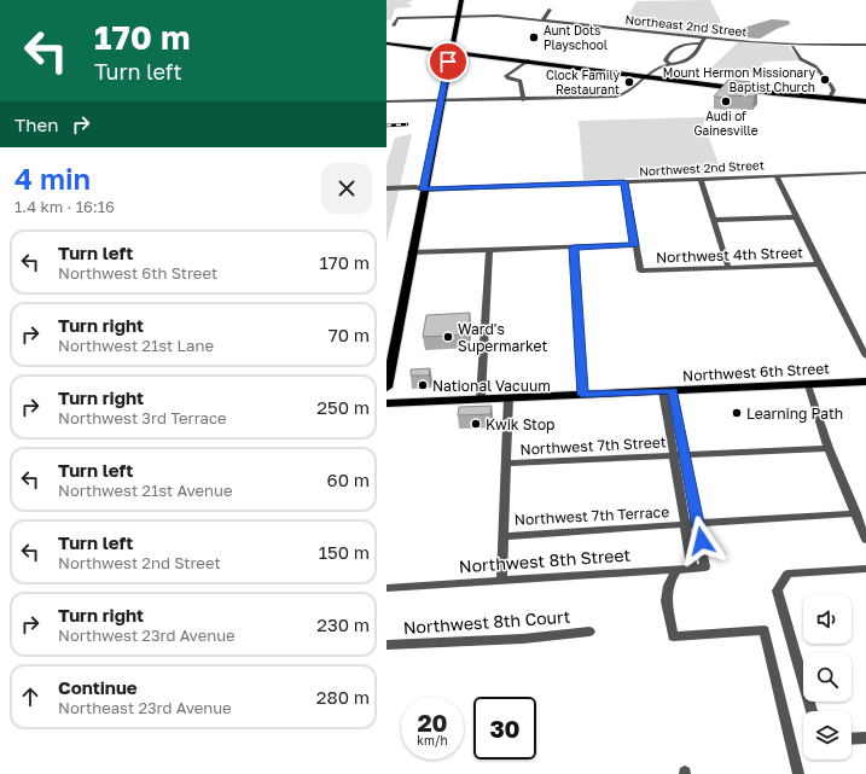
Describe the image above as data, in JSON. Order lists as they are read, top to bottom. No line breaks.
{"streets":{"main road":["Northwest 6th Street"],"street":["Northeast 2nd Street","Northwest 2nd Street","Northwest 4th Street","Northwest 7th Street","Northwest 7th Terrace","Northwest 8th Street","Northwest 8th Court"]},"crossings":[["Northwest 7th Terrace","Northwest 8th Street"]],"places":["Aunt Dots Playschool","Mount Hermon Missionary Baptist Church","Clock Family Restaurant","Audi of Gainesville","Ward's Supermarket","National Vacuum","Learning Path","Kwik Stop"],"page":{"turn":["170 m","Turn left"],"then":"Then","heading":["4 min","1.4 km · 16:16"],"list":[{"name":"Turn left","note":"Northwest 6th Street","value":"170 m"},{"name":"Turn right","note":"Northwest 21st Lane","value":"70 m"},{"name":"Turn right","note":"Northwest 3rd Terrace","value":"250 m"},{"name":"Turn left","note":"Northwest 21st Avenue","value":"60 m"},{"name":"Turn left","note":"Northwest 2nd Street","value":"150 m"},{"name":"Turn right","note":"Northwest 23rd Avenue","value":"230 m"},{"name":"Continue","note":"Northeast 23rd Avenue","value":"280 m"}],"speed":"20 km/h","limit":"30"}}
